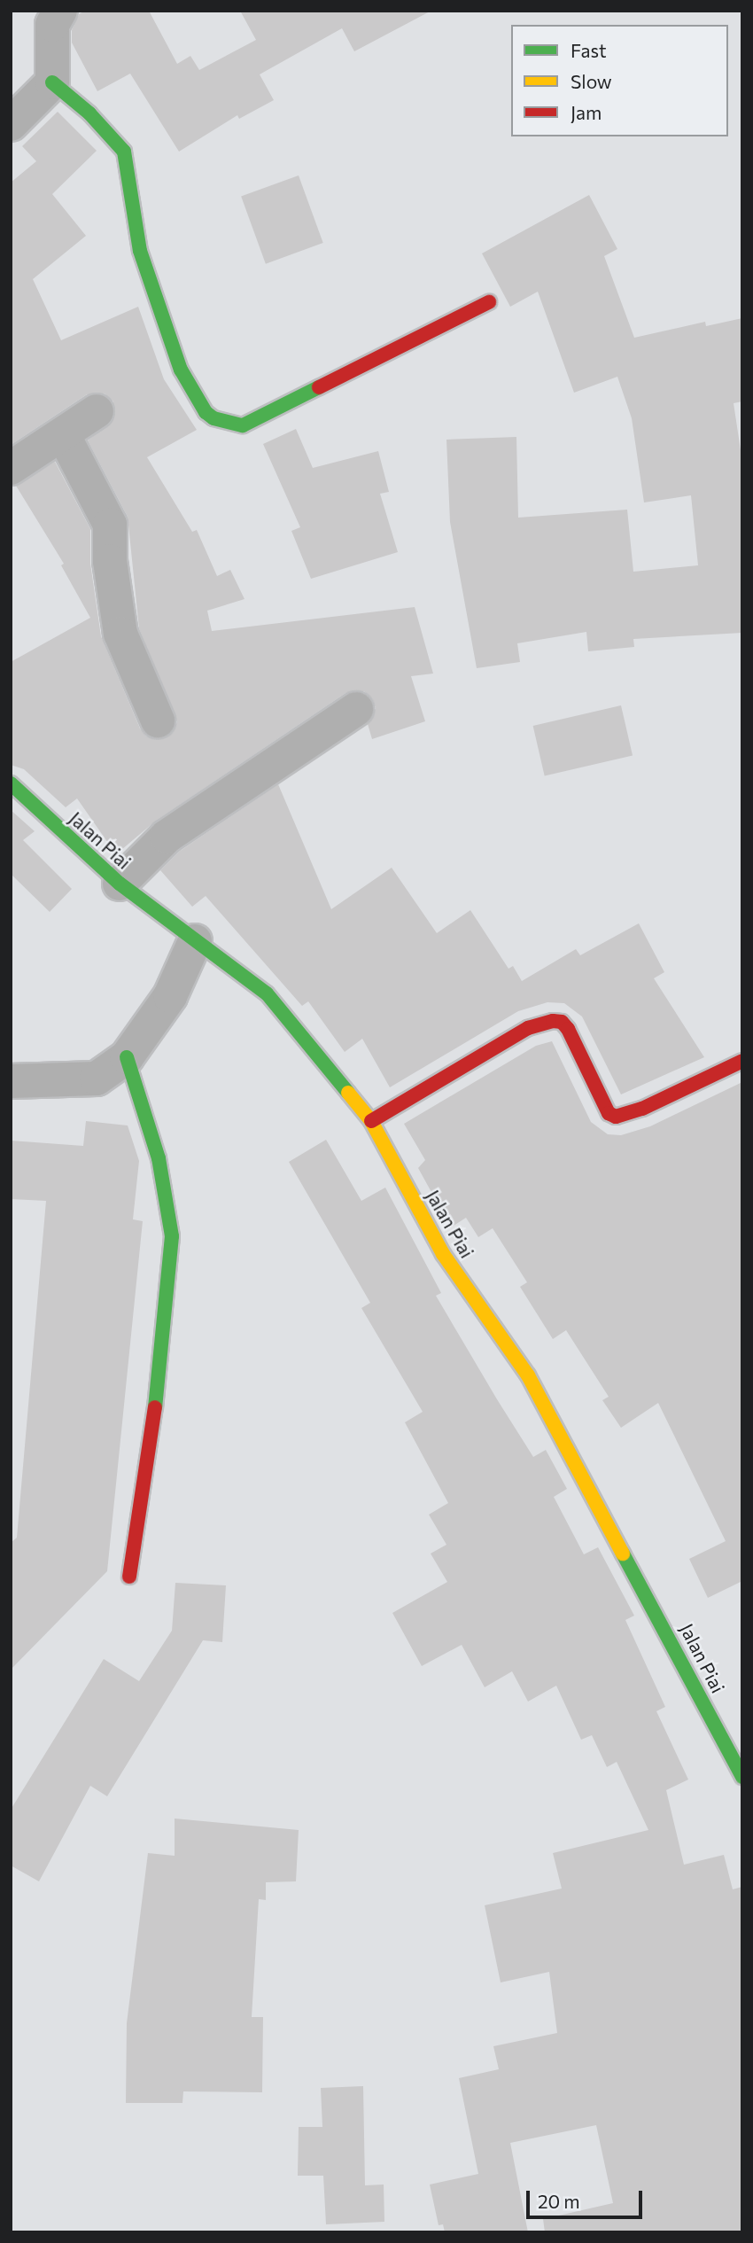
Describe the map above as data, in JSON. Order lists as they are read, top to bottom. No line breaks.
{"streets":{"street":["Jalan Piai"]},"legend":["Fast","Slow","Jam"],"scale_bar":"20 m"}
